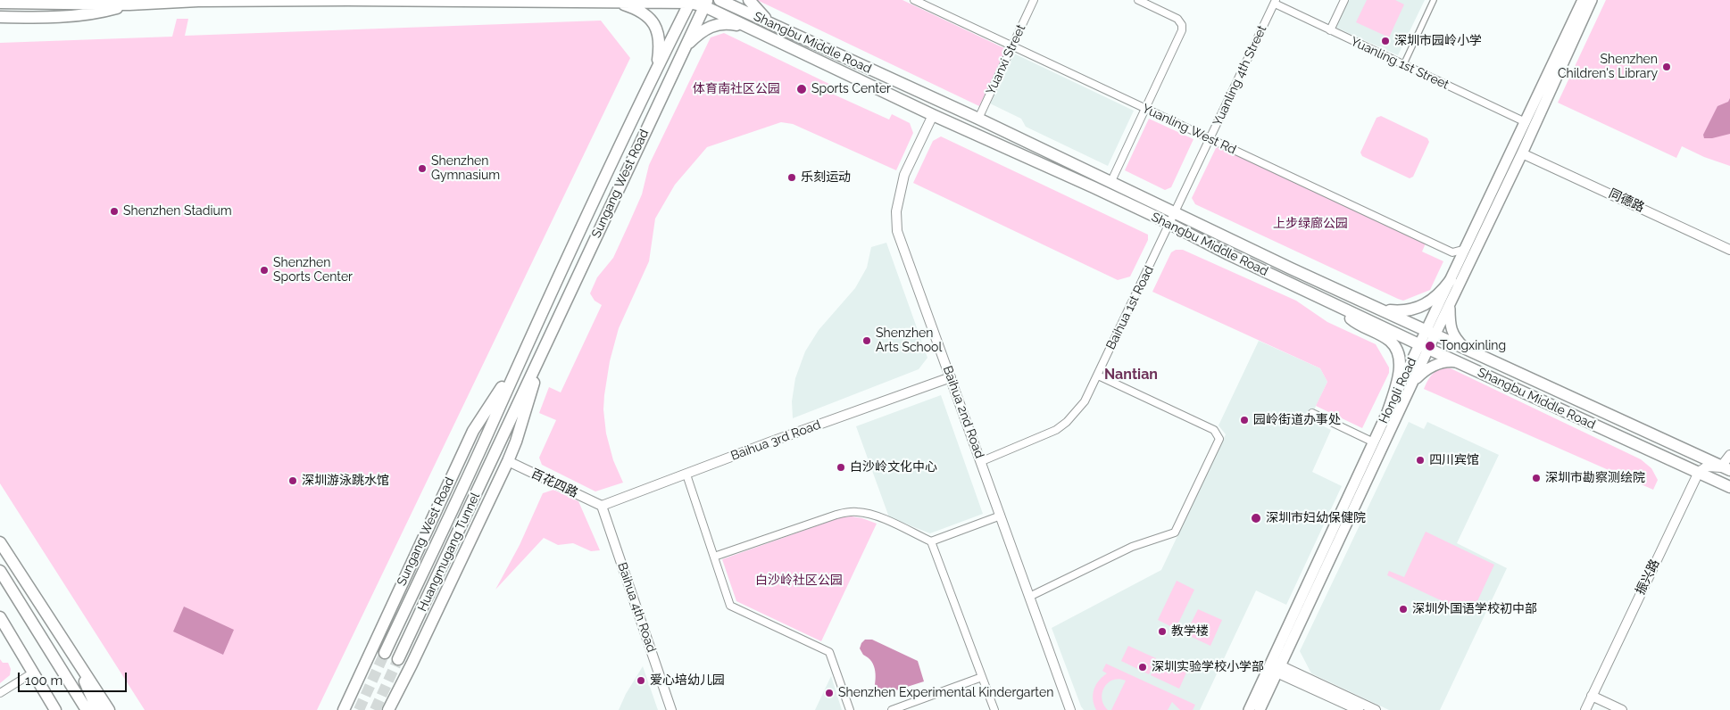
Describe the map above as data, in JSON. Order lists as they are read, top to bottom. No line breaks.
{"streets":{"main road":["Shangbu Middle Road","Sungang West Road","Hongli Road","Huangmugang Tunnel"],"street":["Yuanxi Street","Yuanling 1st Street","Yuanling 4th Street","Yuanling West Rd","同德路","Baihua 1st Road","Baihua 2nd Road","Baihua 3rd Road","百花四路","振兴路","Baihua 4th Road"]},"crossings":[["Shangbu Middle Road","Yuanxi Street"],["Shangbu Middle Road","Yuanling 4th Street"],["Shangbu Middle Road","Sungang West Road"],["Shangbu Middle Road","Baihua 1st Road"],["Shangbu Middle Road","Hongli Road"],["Shangbu Middle Road","Baihua 2nd Road"],["Shangbu Middle Road","振兴路"],["Yuanxi Street","Yuanling West Rd"],["Yuanling 1st Street","Yuanling 4th Street"],["Yuanling 1st Street","Hongli Road"],["Yuanling 4th Street","Yuanling West Rd"],["Yuanling 4th Street","Baihua 1st Road"],["Yuanling West Rd","Hongli Road"],["Sungang West Road","百花四路"],["Sungang West Road","Huangmugang Tunnel"],["同德路","Hongli Road"],["Baihua 1st Road","Baihua 2nd Road"],["Baihua 2nd Road","Baihua 3rd Road"],["Baihua 3rd Road","百花四路"],["Baihua 3rd Road","Baihua 4th Road"],["百花四路","Baihua 4th Road"]],"districts":["Nantian"],"parks":["体育南社区公园","上步绿廊公园","白沙岭社区公园"],"places":["深圳市园岭小学","Shenzhen Children's Library","Sports Center","Shenzhen Gymnasium","乐刻运动","Shenzhen Stadium","Shenzhen Sports Center","Shenzhen Arts School","Tongxinling","园岭街道办事处","四川宾馆","白沙岭文化中心","深圳市勘察测绘院","深圳游泳跳水馆","深圳市妇幼保健院","深圳外国语学校初中部","教学楼","深圳实验学校小学部","爱心培幼儿园","Shenzhen Experimental Kindergarten"],"scale_bar":"100 m"}
